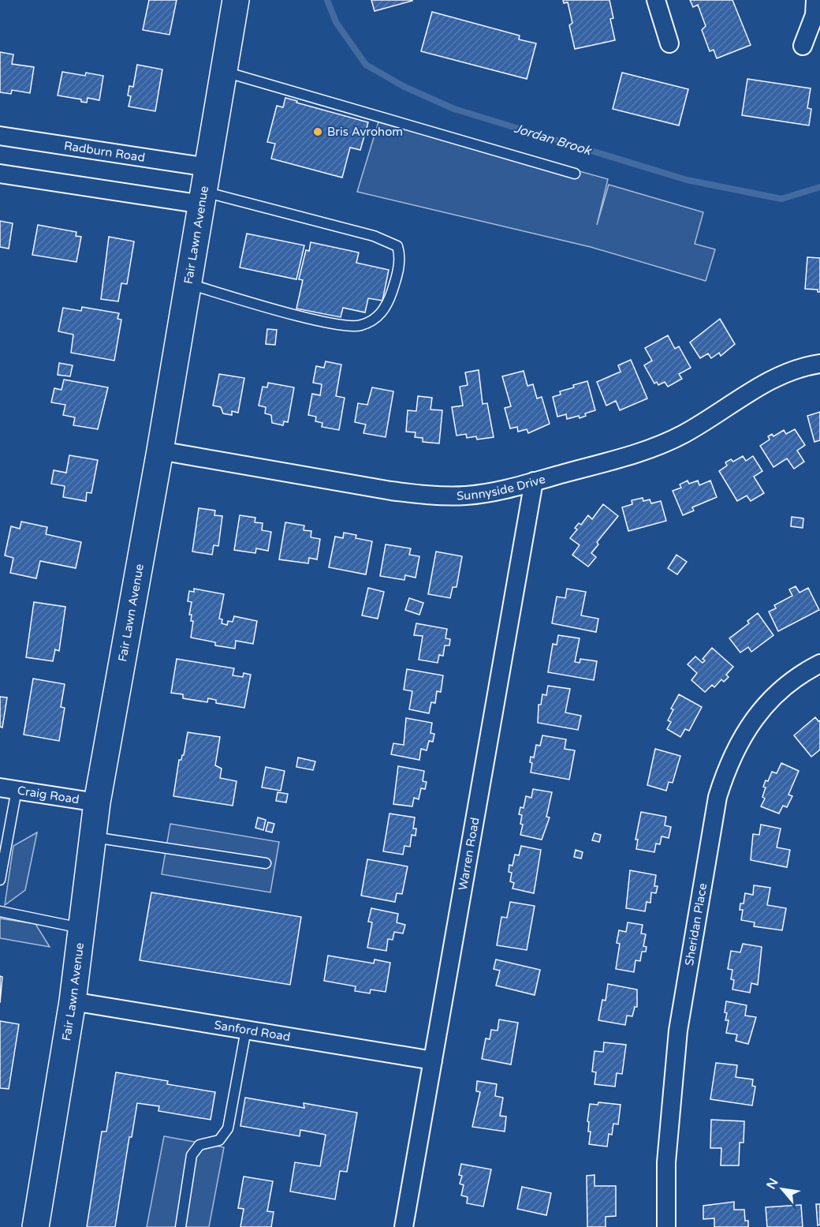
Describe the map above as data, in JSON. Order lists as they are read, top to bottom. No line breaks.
{"streets":{"main road":["Fair Lawn Avenue"],"street":["Radburn Road","Sunnyside Drive","Craig Road","Warren Road","Sheridan Place","Sanford Road"]},"crossings":[["Radburn Road","Fair Lawn Avenue"],["Fair Lawn Avenue","Sunnyside Drive"],["Fair Lawn Avenue","Craig Road"],["Fair Lawn Avenue","Sanford Road"],["Sunnyside Drive","Warren Road"],["Warren Road","Sanford Road"]],"water":["Jordan Brook"],"places":["Bris Avrohom"],"north":"top left"}
